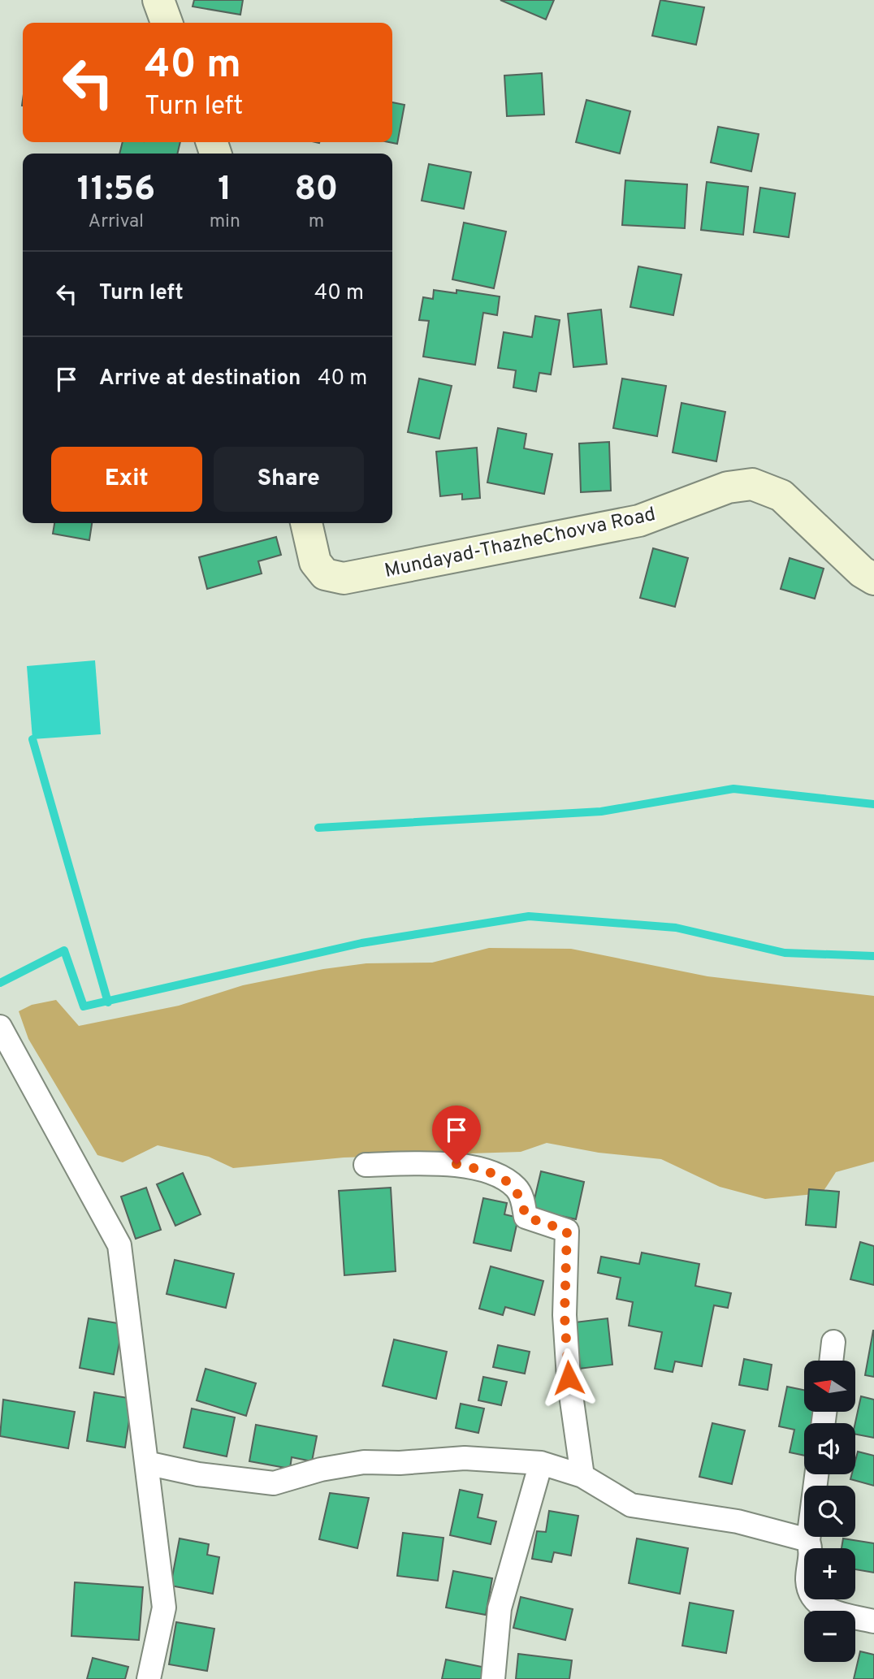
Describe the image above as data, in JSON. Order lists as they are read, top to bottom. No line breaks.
{"streets":{"main road":["Mundayad-ThazheChovva Road"]},"north":"left","page":{"turn":["40 m","Turn left"],"eta":["11:56","Arrival","1","min","80","m"],"list":[{"name":"Turn left","value":"40 m"},{"name":"Arrive at destination","value":"40 m"}],"buttons":["Exit","Share"],"map_buttons":["+","−"]}}
